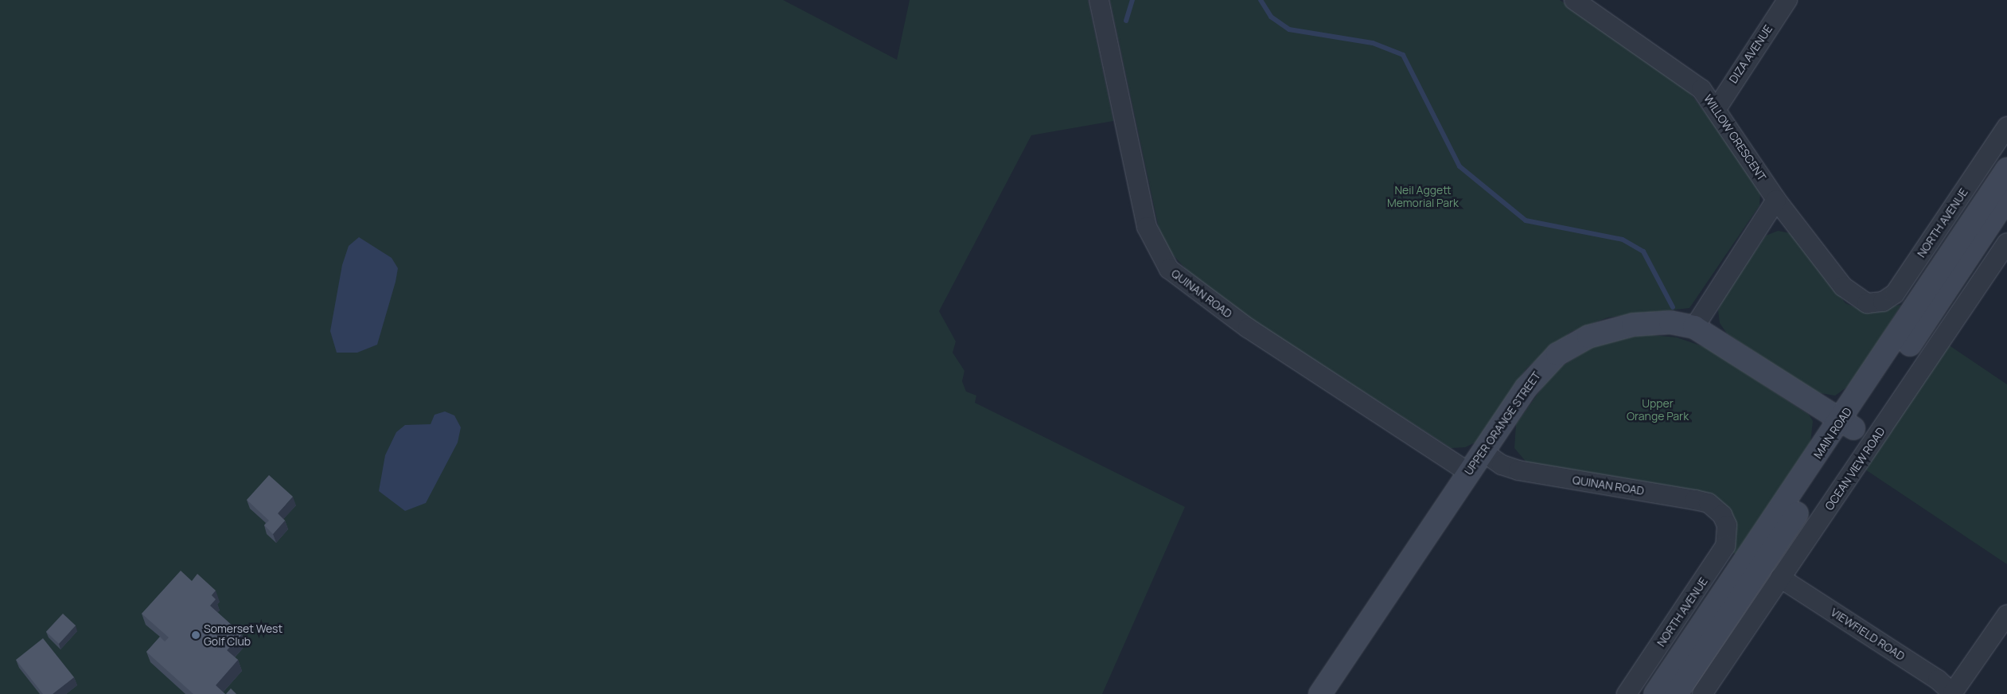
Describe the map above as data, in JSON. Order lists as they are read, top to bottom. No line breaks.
{"streets":{"main road":["UPPER ORANGE STREET","MAIN ROAD"],"street":["DIZA AVENUE","WILLOW CRESCENT","NORTH AVENUE","QUINAN ROAD","OCEAN VIEW ROAD","VIEWFIELD ROAD"]},"crossings":[["DIZA AVENUE","WILLOW CRESCENT"],["WILLOW CRESCENT","NORTH AVENUE"],["NORTH AVENUE","QUINAN ROAD"],["QUINAN ROAD","UPPER ORANGE STREET"],["UPPER ORANGE STREET","MAIN ROAD"],["OCEAN VIEW ROAD","VIEWFIELD ROAD"]],"parks":["Neil Aggett Memorial Park","Upper Orange Park"],"places":["Somerset West Golf Club"]}
